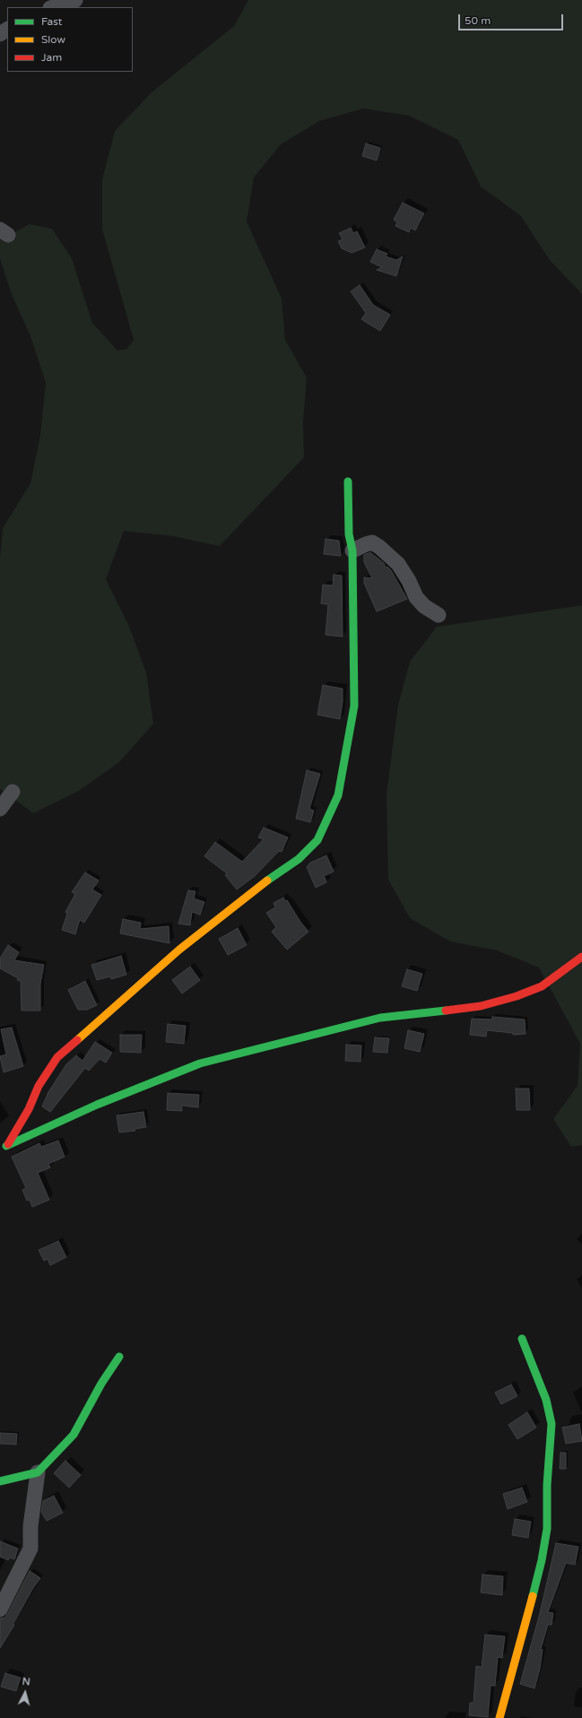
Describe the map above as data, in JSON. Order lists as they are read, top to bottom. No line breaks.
{"legend":["Fast","Slow","Jam"],"scale_bar":"50 m","north":"top"}
